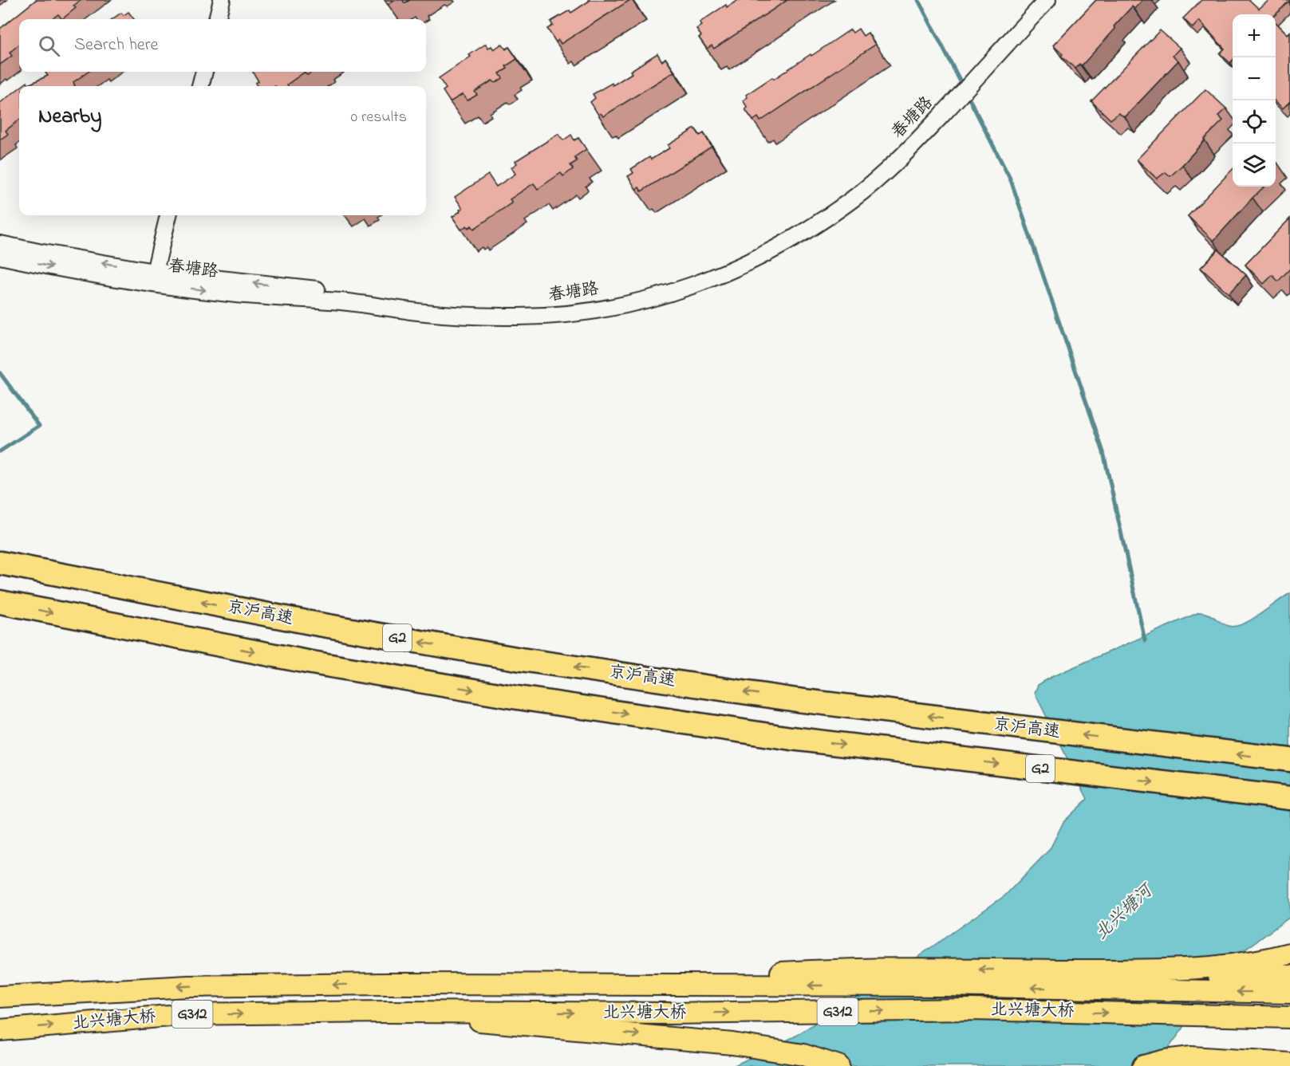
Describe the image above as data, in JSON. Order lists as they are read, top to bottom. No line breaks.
{"streets":{"highway":["京沪高速","G2"],"main road":["北兴塘大桥","G312"],"street":["春塘路"]},"water":["北兴塘河"],"page":{"map_buttons":["+","−"],"search":"Search here","heading":["Nearby","0 results"]}}
